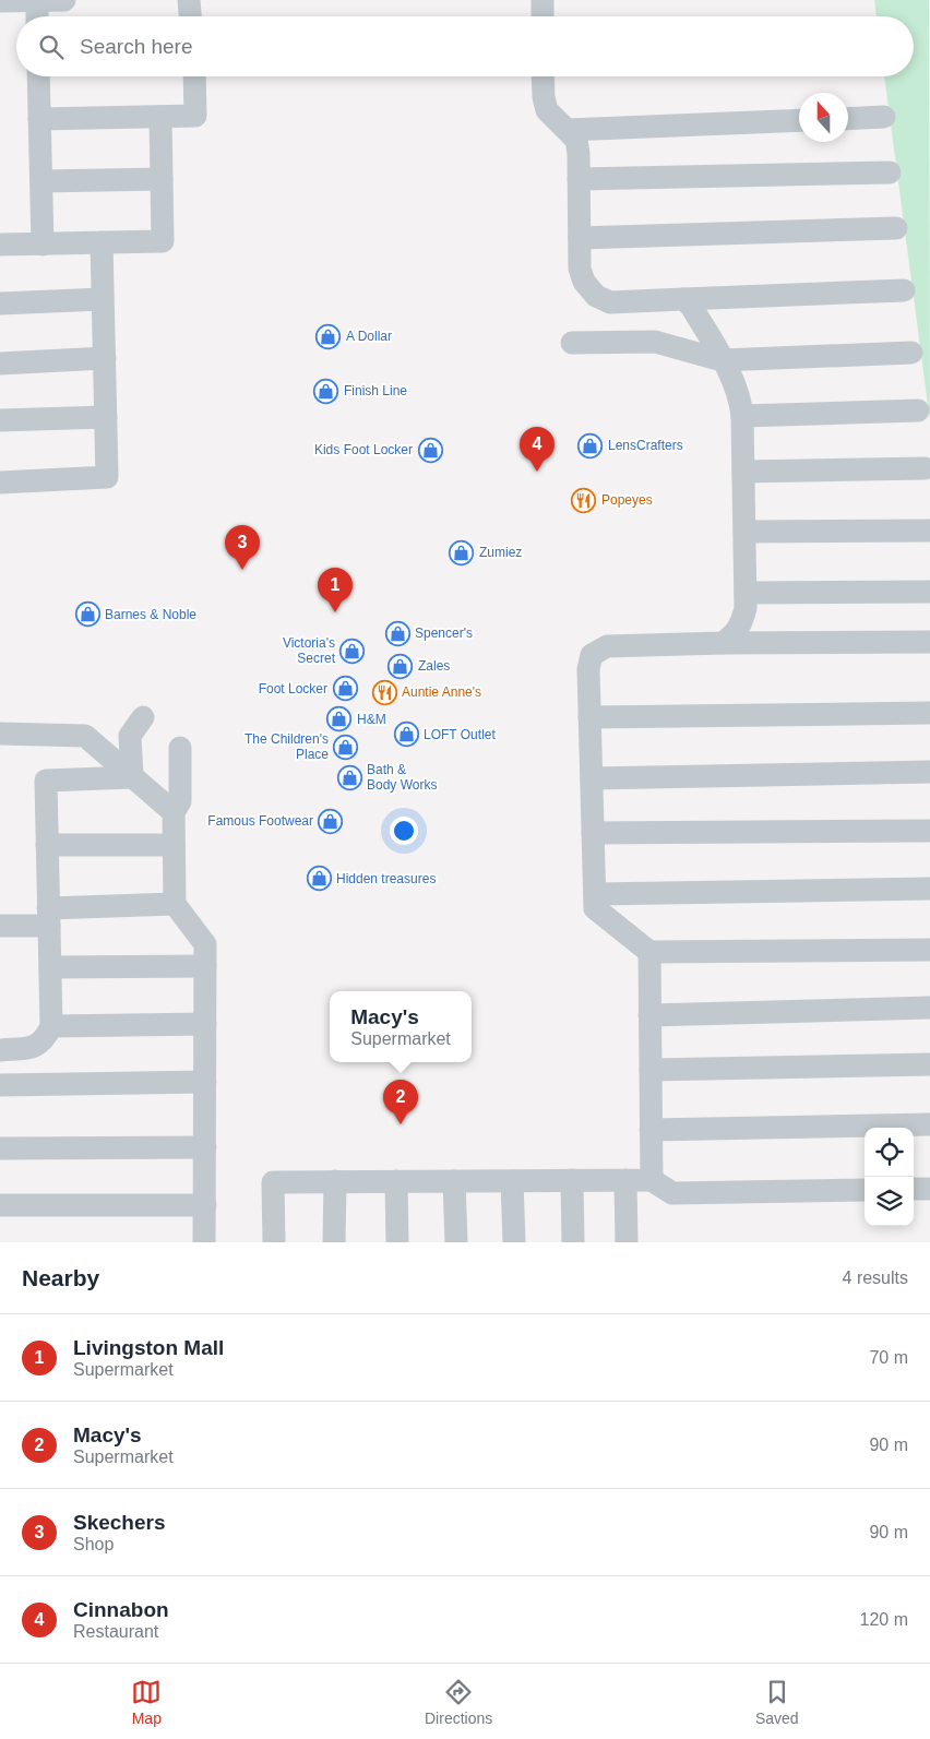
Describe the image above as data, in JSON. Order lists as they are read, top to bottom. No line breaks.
{"places":{"shop":["A Dollar","Finish Line","LensCrafters","Kids Foot Locker","Zumiez","Barnes & Noble","Spencer's","Victoria's Secret","Zales","Foot Locker","H&M","LOFT Outlet","The Children's Place","Bath & Body Works","Famous Footwear","Hidden treasures"],"restaurant":["Popeyes","Auntie Anne's"]},"north":"top","page":{"search":"Search here","pins":["4","3","1","2"],"popup":["Macy's","Supermarket"],"heading":["Nearby","4 results"],"list":[{"mark":"1","name":"Livingston Mall","note":"Supermarket","value":"70 m"},{"mark":"2","name":"Macy's","note":"Supermarket","value":"90 m"},{"mark":"3","name":"Skechers","note":"Shop","value":"90 m"},{"mark":"4","name":"Cinnabon","note":"Restaurant","value":"120 m"}],"nav":["Map","Directions","Saved"]}}
